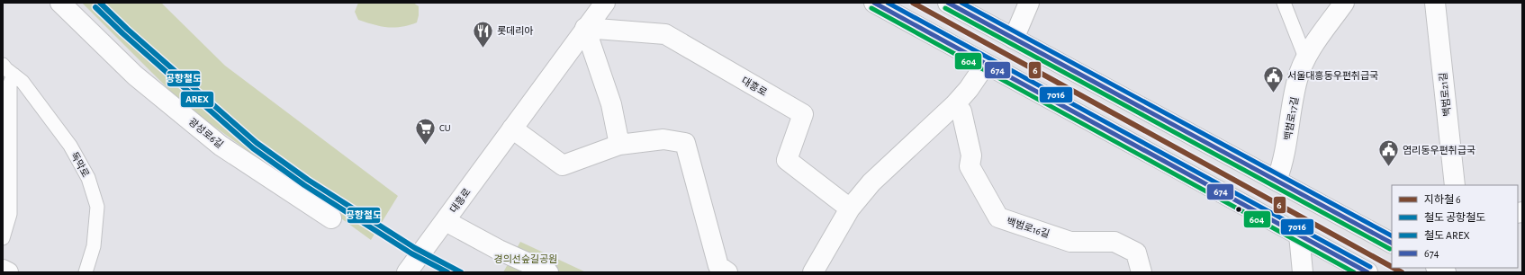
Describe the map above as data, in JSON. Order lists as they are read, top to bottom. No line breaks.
{"streets":{"street":["대흥로","백범로21길","백범로17길","광성로6길","백범로16길"],"lane":["독막로"]},"parks":["경의선숲길공원"],"places":{"restaurant":["롯데리아"],"public building":["서울대흥동우편취급국","염리동우편취급국"],"supermarket":["CU"]},"lines":["metro line 6","rail line 공항철도","transit line 674","transit line 7016","rail line AREX","transit line 604"],"legend":["지하철 6","철도 공항철도","철도 AREX","674"]}
